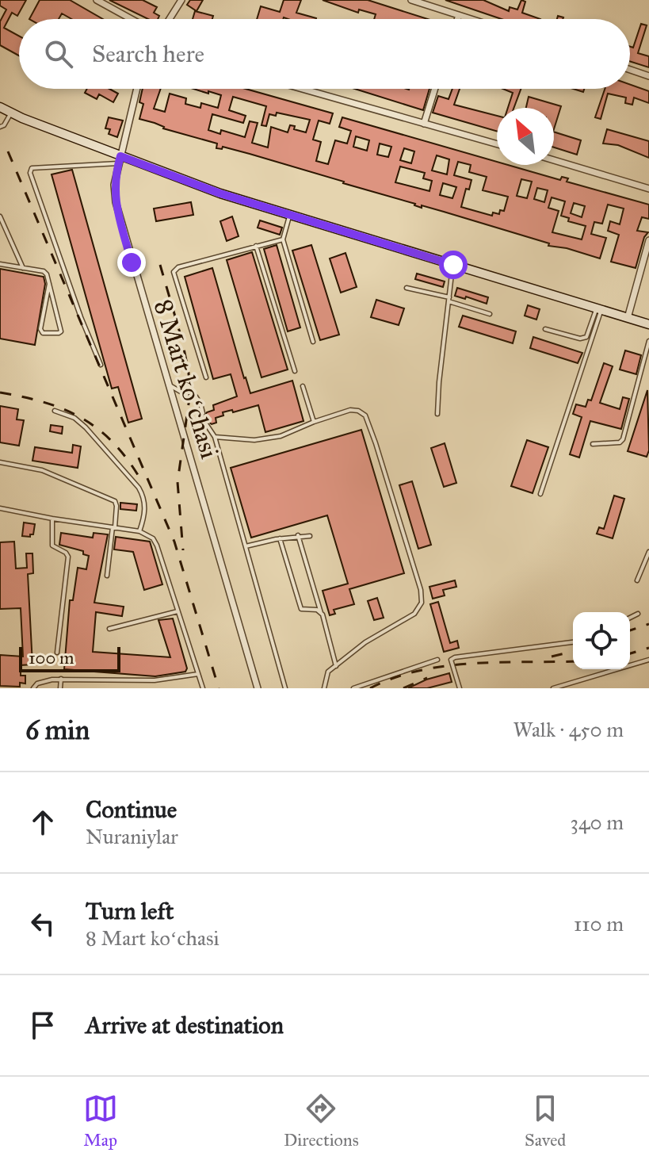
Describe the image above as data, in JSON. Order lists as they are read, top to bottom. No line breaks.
{"streets":{"street":["8 Mart koʻchasi"]},"scale_bar":"100 m","north":"top left","page":{"search":"Search here","scale":"100 m","heading":["6 min","Walk · 450 m"],"list":[["Continue","Nuraniylar","340 m"],["Turn left","8 Mart koʻchasi","110 m"],"Arrive at destination"],"nav":["Map","Directions","Saved"]}}
